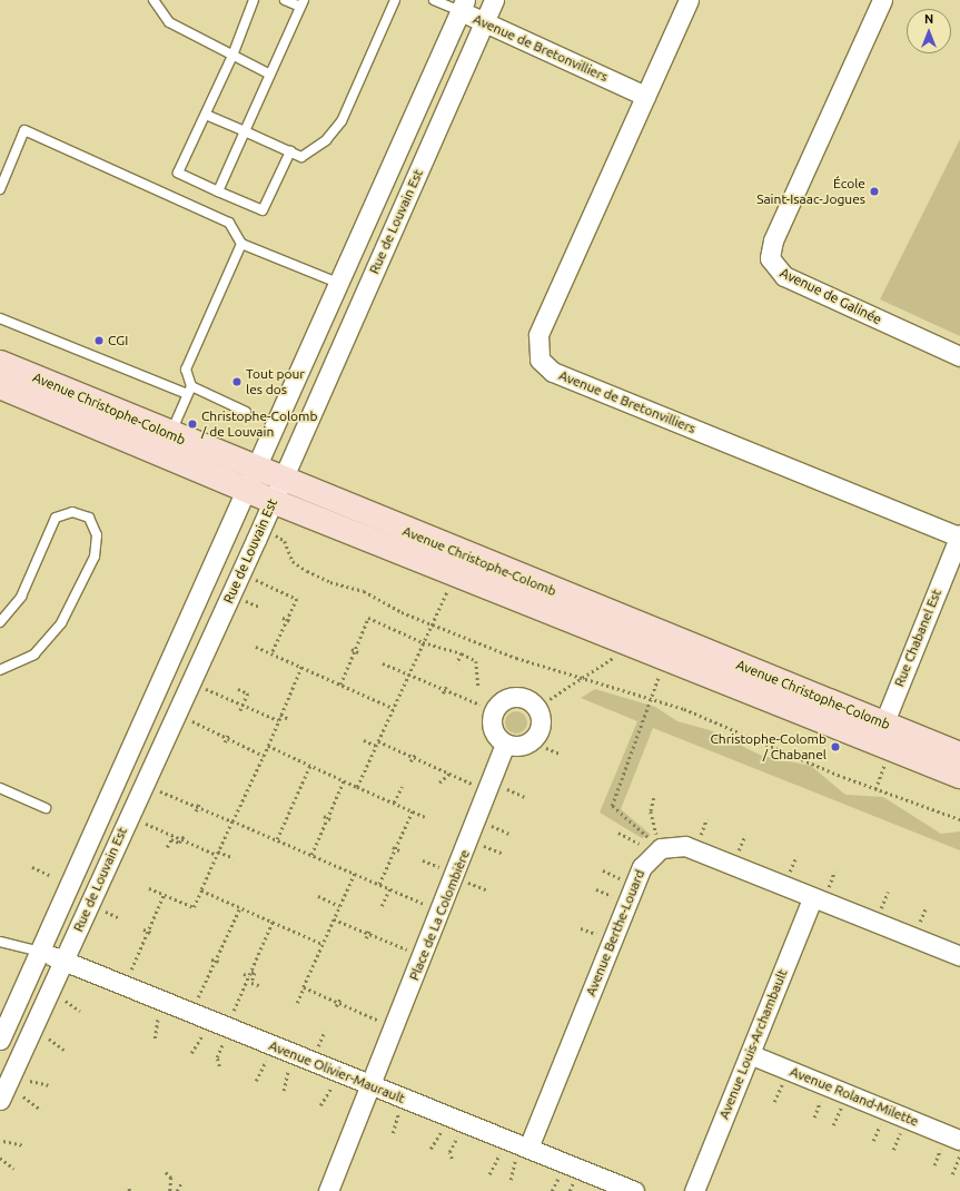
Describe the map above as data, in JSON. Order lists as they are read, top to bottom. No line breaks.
{"streets":{"main road":["Avenue Christophe-Colomb"],"street":["Avenue de Bretonvilliers","Rue de Louvain Est","Avenue de Galinée","Rue Chabanel Est","Place de La Colombière","Avenue Berthe-Louard","Avenue Louis-Archambault","Avenue Olivier-Maurault","Avenue Roland-Milette"]},"crossings":[["Avenue de Bretonvilliers","Rue de Louvain Est"],["Avenue de Bretonvilliers","Rue Chabanel Est"],["Rue de Louvain Est","Avenue Christophe-Colomb"],["Rue de Louvain Est","Avenue Olivier-Maurault"],["Avenue Christophe-Colomb","Rue Chabanel Est"],["Place de La Colombière","Avenue Olivier-Maurault"],["Avenue Berthe-Louard","Avenue Louis-Archambault"],["Avenue Berthe-Louard","Avenue Olivier-Maurault"],["Avenue Louis-Archambault","Avenue Roland-Milette"]],"places":["École Saint-Isaac-Jogues","CGI","Tout pour les dos","Christophe-Colomb / de Louvain","Christophe-Colomb / Chabanel"],"north":"top"}
